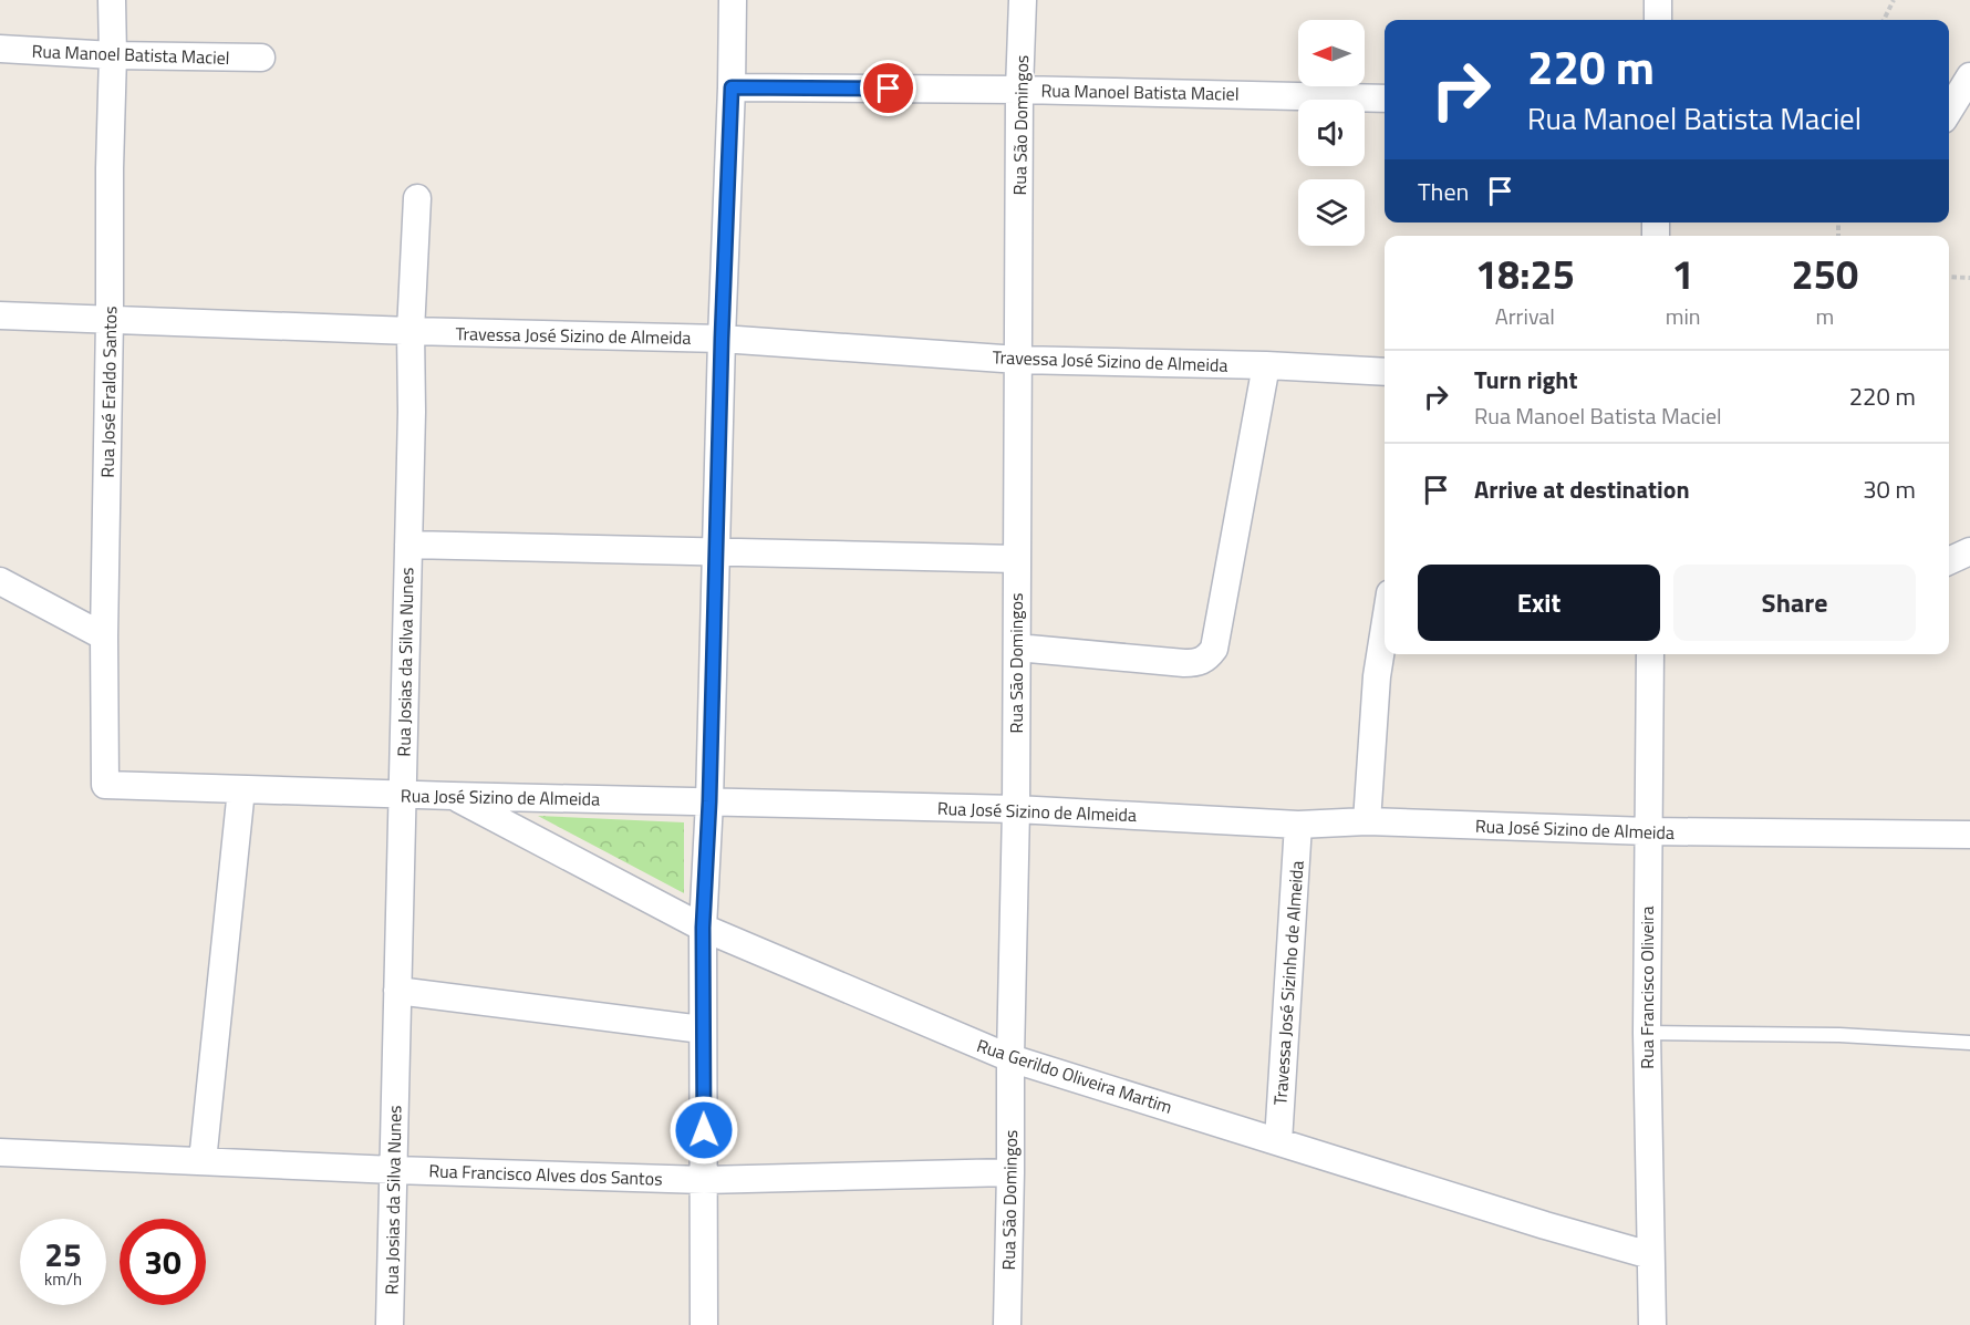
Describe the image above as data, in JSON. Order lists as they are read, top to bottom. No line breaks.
{"streets":{"street":["Rua Manoel Batista Maciel","Rua São Domingos","Travessa José Sizino de Almeida","Rua José Eraldo Santos","Rua Josias da Silva Nunes","Rua José Sizino de Almeida","Travessa José Sizinho de Almeida","Rua Francisco Oliveira","Rua Gerildo Oliveira Martim","Rua Francisco Alves dos Santos"]},"crossings":[["Rua Manoel Batista Maciel","Rua São Domingos"],["Rua Manoel Batista Maciel","Rua José Eraldo Santos"],["Rua São Domingos","Travessa José Sizino de Almeida"],["Rua São Domingos","Rua José Sizino de Almeida"],["Rua São Domingos","Rua Gerildo Oliveira Martim"],["Rua São Domingos","Rua Francisco Alves dos Santos"],["Travessa José Sizino de Almeida","Rua José Eraldo Santos"],["Travessa José Sizino de Almeida","Rua Josias da Silva Nunes"],["Rua José Eraldo Santos","Rua José Sizino de Almeida"],["Rua Josias da Silva Nunes","Rua José Sizino de Almeida"],["Rua Josias da Silva Nunes","Rua Francisco Alves dos Santos"],["Rua José Sizino de Almeida","Travessa José Sizinho de Almeida"],["Rua José Sizino de Almeida","Rua Francisco Oliveira"],["Rua José Sizino de Almeida","Rua Gerildo Oliveira Martim"],["Travessa José Sizinho de Almeida","Rua Gerildo Oliveira Martim"],["Rua Francisco Oliveira","Rua Gerildo Oliveira Martim"]],"north":"left","page":{"turn":["220 m","Rua Manoel Batista Maciel"],"then":"Then","eta":["18:25","Arrival","1","min","250","m"],"list":[{"name":"Turn right","note":"Rua Manoel Batista Maciel","value":"220 m"},{"name":"Arrive at destination","value":"30 m"}],"buttons":["Exit","Share"],"speed":"25 km/h","limit":"30"}}
